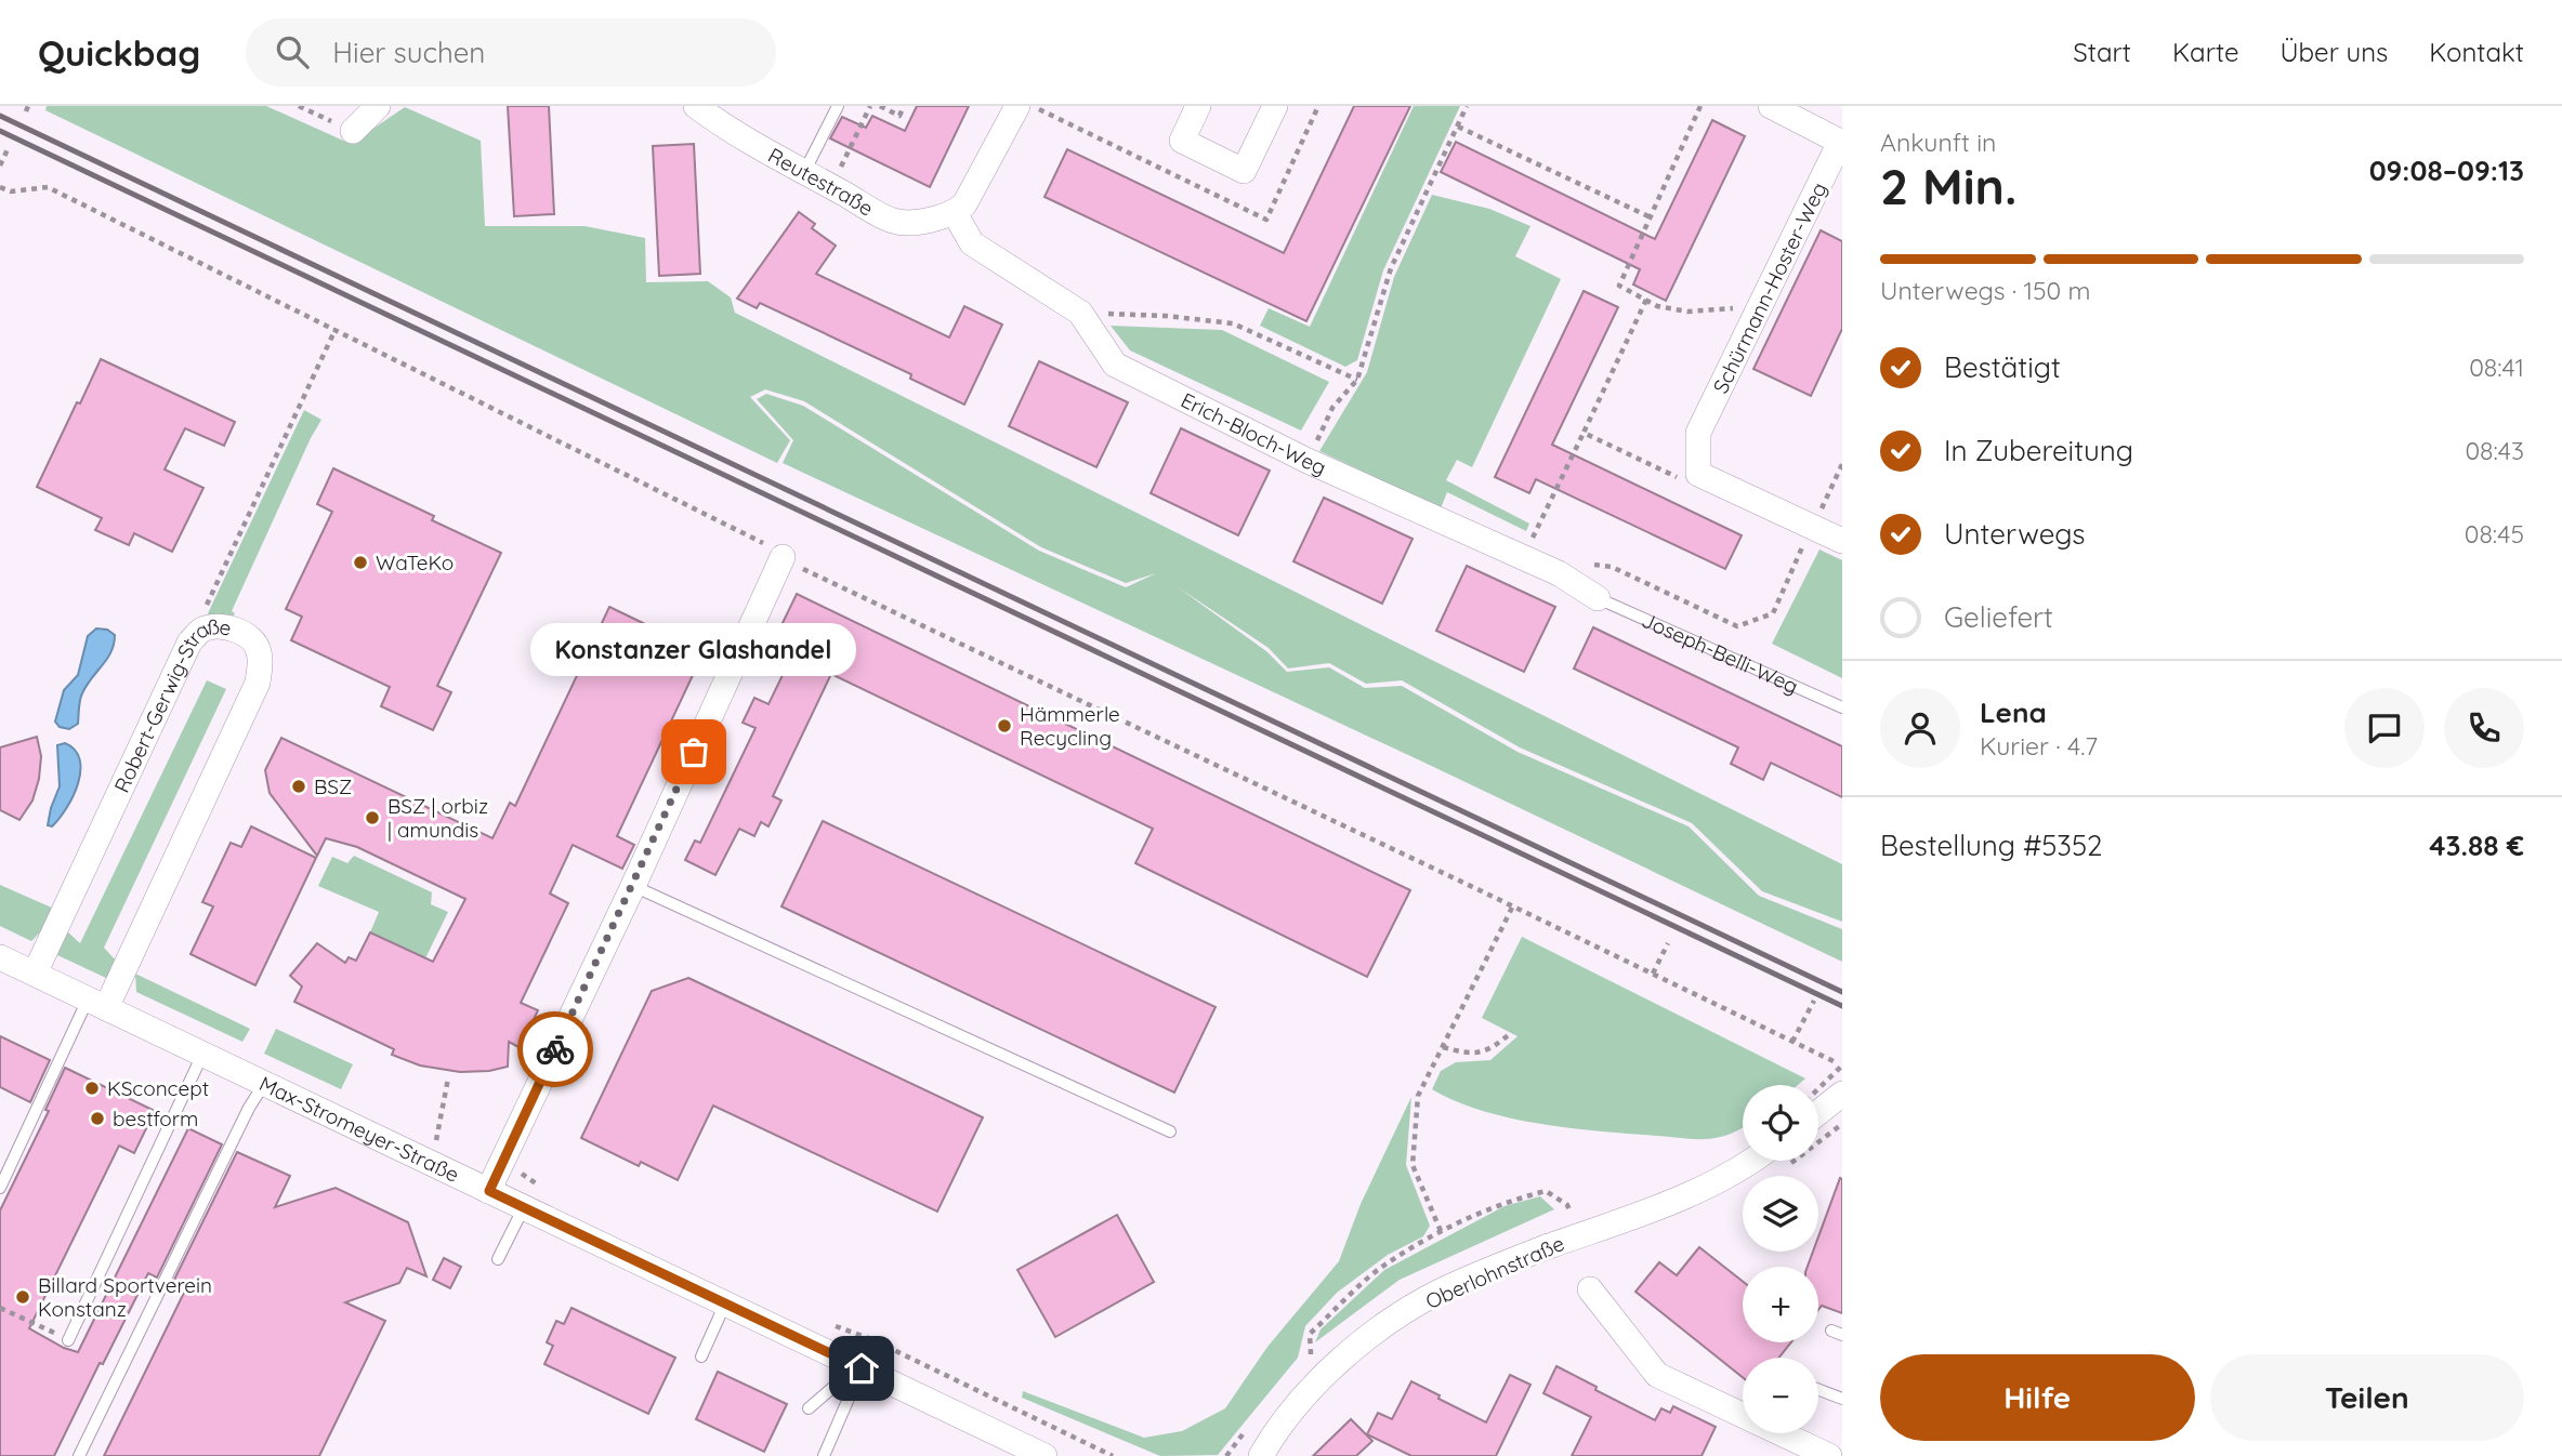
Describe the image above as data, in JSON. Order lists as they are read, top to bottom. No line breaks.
{"streets":{"street":["Reutestraße","Schürmann-Hoster-Weg","Erich-Bloch-Weg","Robert-Gerwig-Straße","Max-Stromeyer-Straße","Oberlohnstraße"],"lane":["Joseph-Belli-Weg"]},"crossings":[["Reutestraße","Erich-Bloch-Weg"],["Erich-Bloch-Weg","Joseph-Belli-Weg"],["Robert-Gerwig-Straße","Max-Stromeyer-Straße"]],"places":["WaTeKo","Hämmerle Recycling","Konstanzer Glashandel","BSZ","BSZ | orbiz | amundis","KSconcept","bestform","Billard Sportverein Konstanz"],"page":{"header":"Quickbag","search":"Hier suchen","nav":["Start","Karte","Über uns","Kontakt"],"heading":["2 Min.","Ankunft in","09:08–09:13"],"panel":["Lena","Kurier · 4.7","Bestellung #5352","43.88 €"],"bar":"Unterwegs · 150 m","list":[["Bestätigt","08:41"],["In Zubereitung","08:43"],["Unterwegs","08:45"],"Geliefert"],"bubble":"Konstanzer Glashandel","map_buttons":["+","−"],"buttons":["Hilfe","Teilen"]}}
